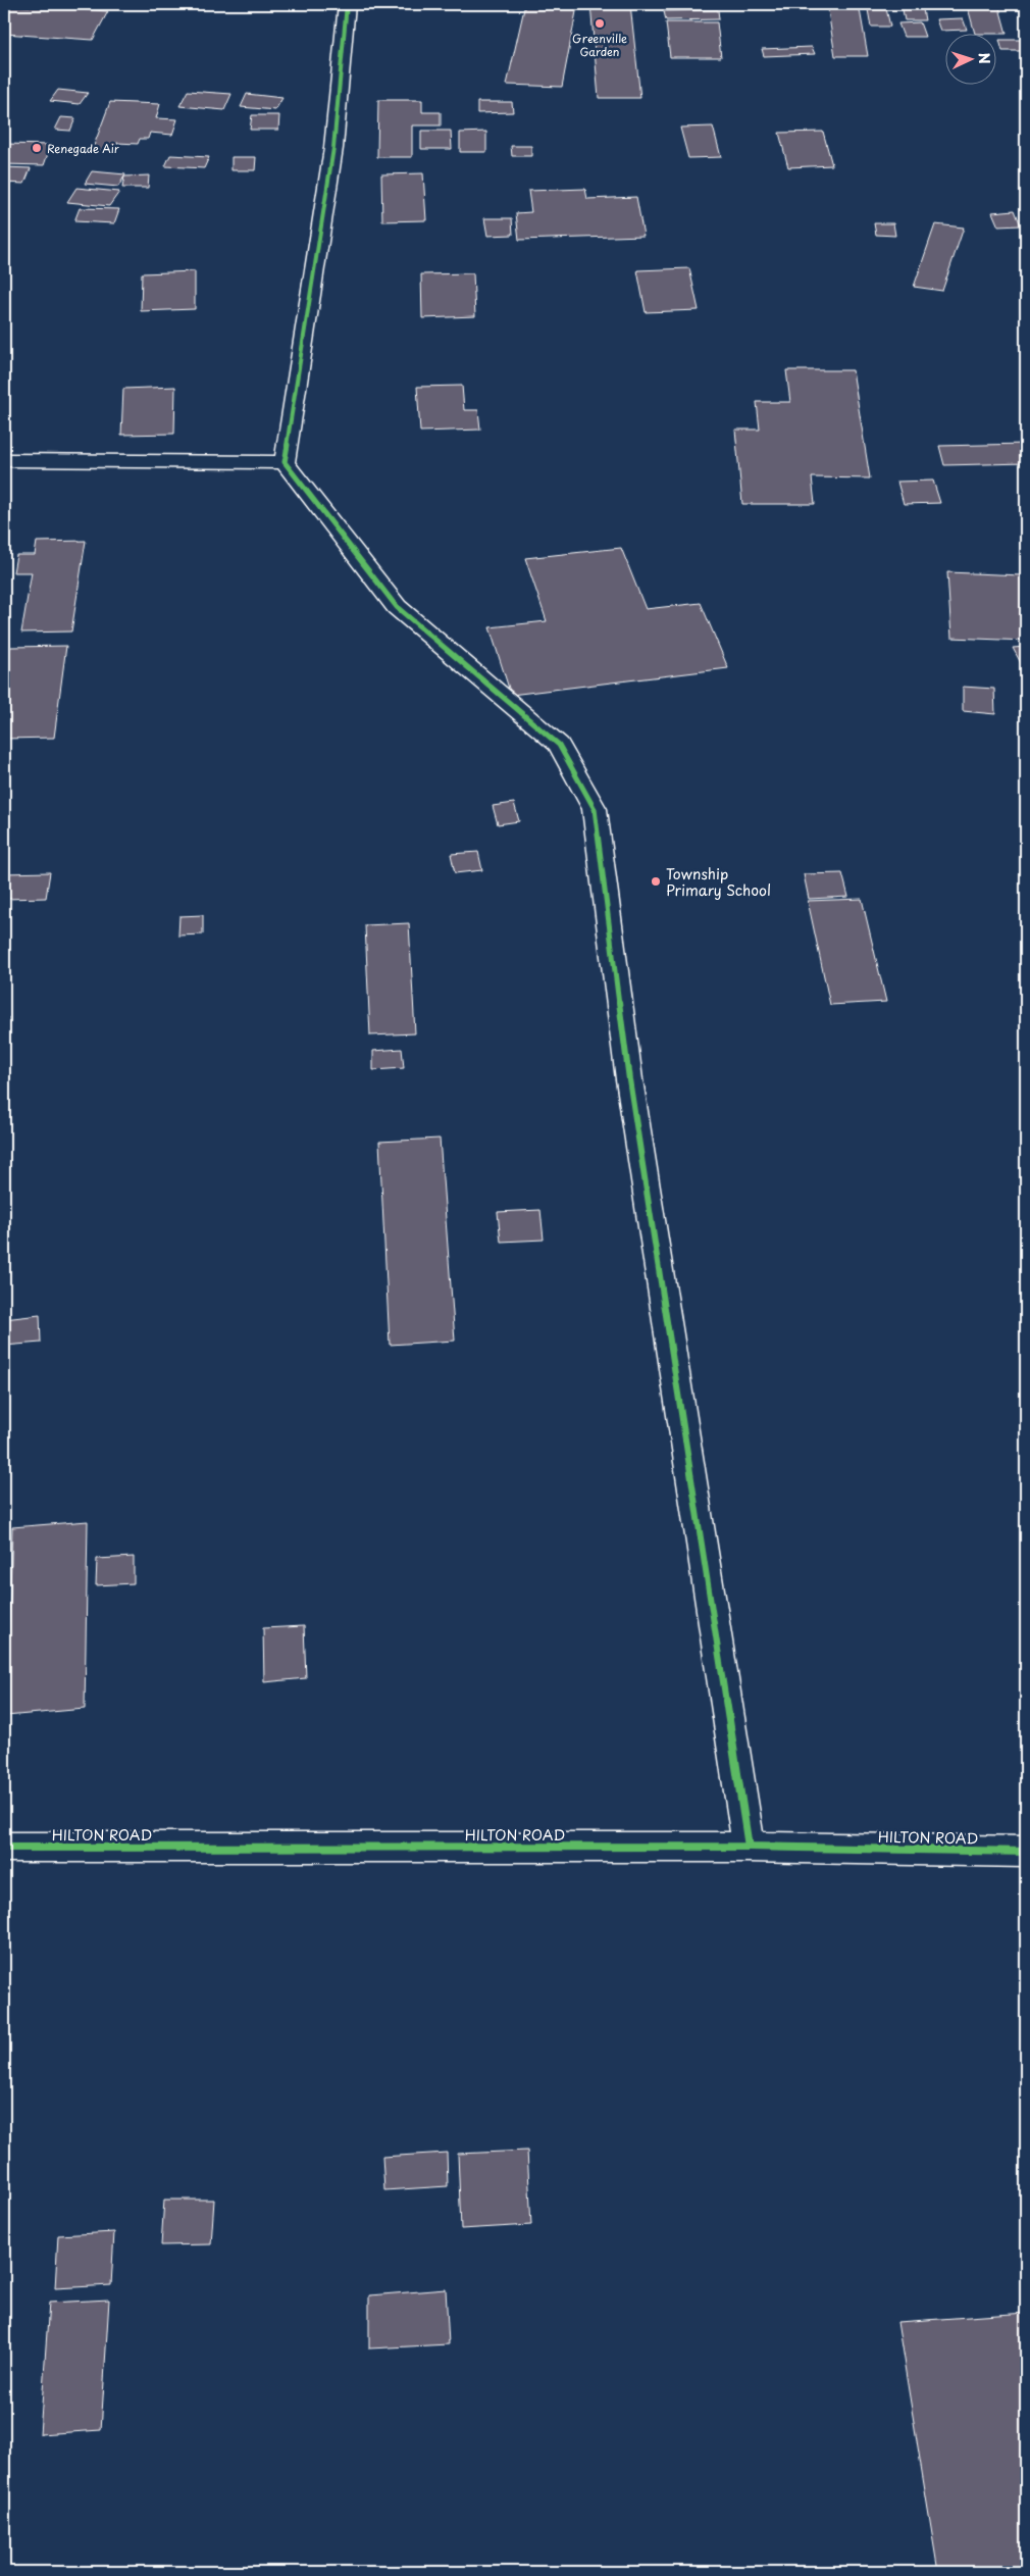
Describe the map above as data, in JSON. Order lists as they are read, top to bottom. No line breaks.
{"streets":{"street":["HILTON ROAD"]},"places":["Greenville Garden","Renegade Air","Township Primary School"],"north":"right"}
